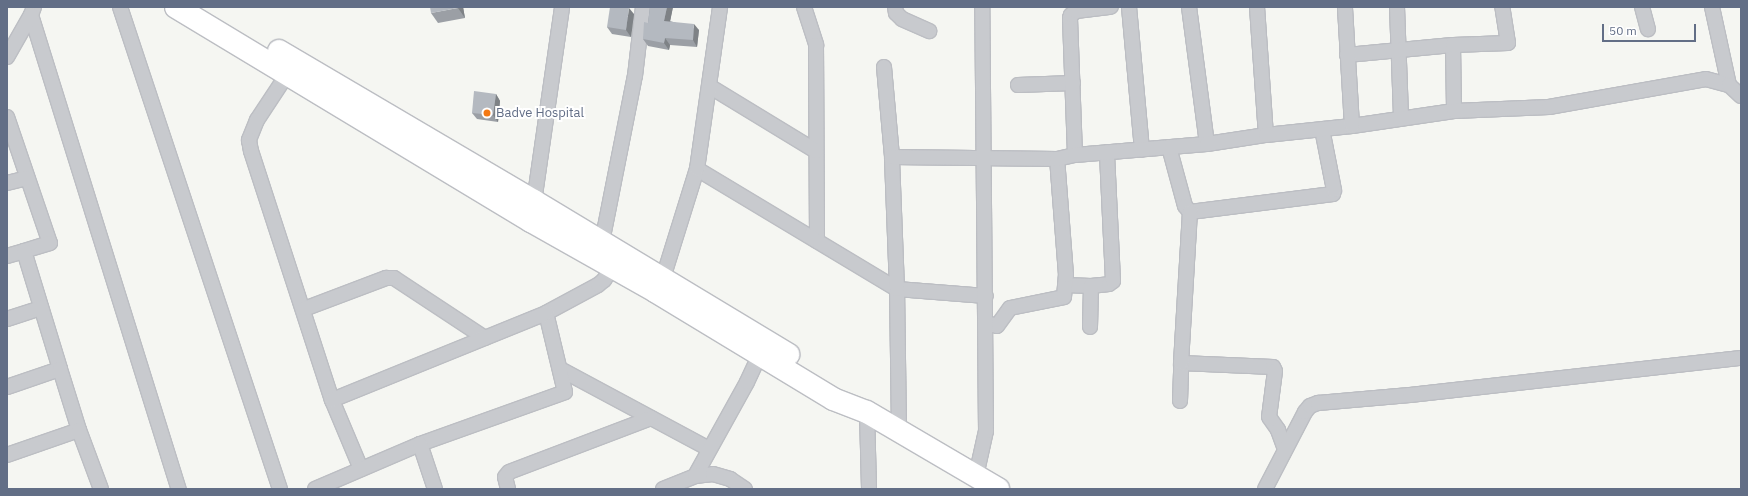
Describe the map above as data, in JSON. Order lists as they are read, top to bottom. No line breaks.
{"places":["Badve Hospital"],"scale_bar":"50 m"}
